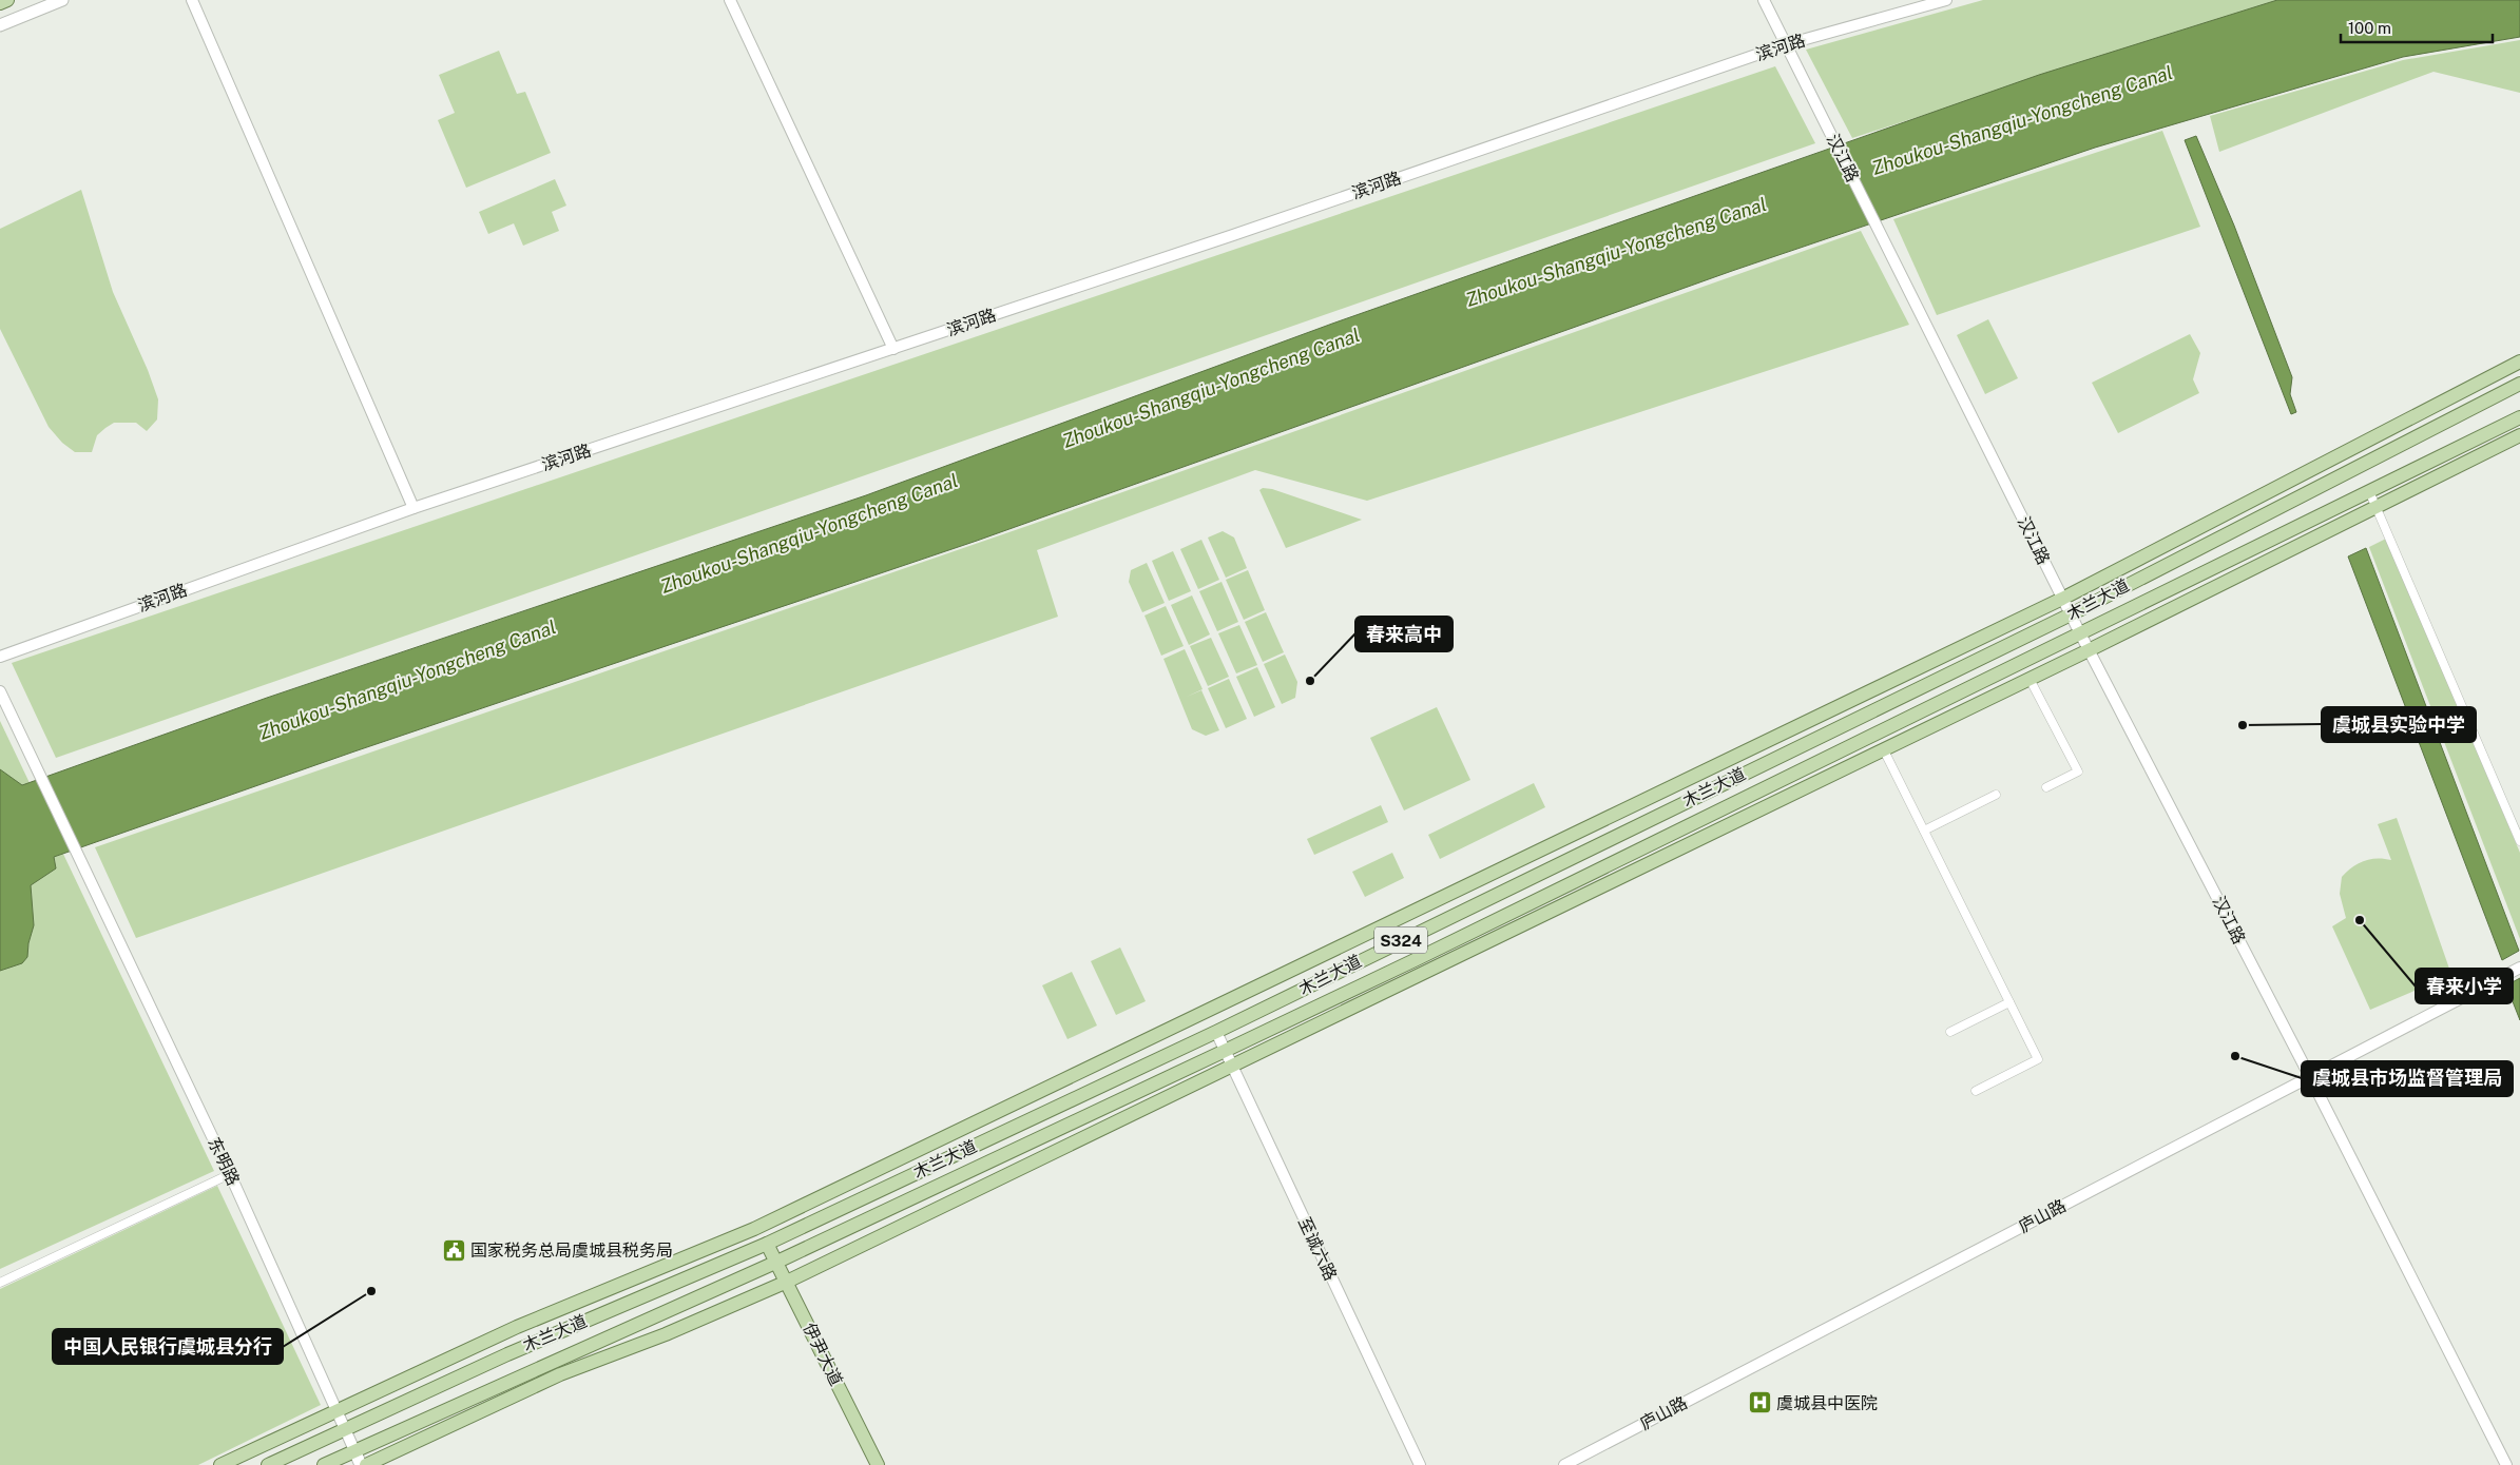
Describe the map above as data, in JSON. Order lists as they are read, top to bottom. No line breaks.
{"streets":{"main road":["木兰大道","S324","东明路","伊尹大道"],"street":["滨河路","汉江路","庐山路","至诚六路"]},"crossings":[["滨河路","汉江路"],["汉江路","木兰大道"],["汉江路","庐山路"],["木兰大道","东明路"],["木兰大道","至诚六路"],["木兰大道","伊尹大道"]],"water":["Zhoukou-Shangqiu-Yongcheng Canal"],"places":{"other":["春来高中","虞城县实验中学","春来小学","虞城县市场监督管理局","中国人民银行虞城县分行"],"public building":["国家税务总局虞城县税务局"],"hospital":["虞城县中医院"]},"scale_bar":"100 m"}
